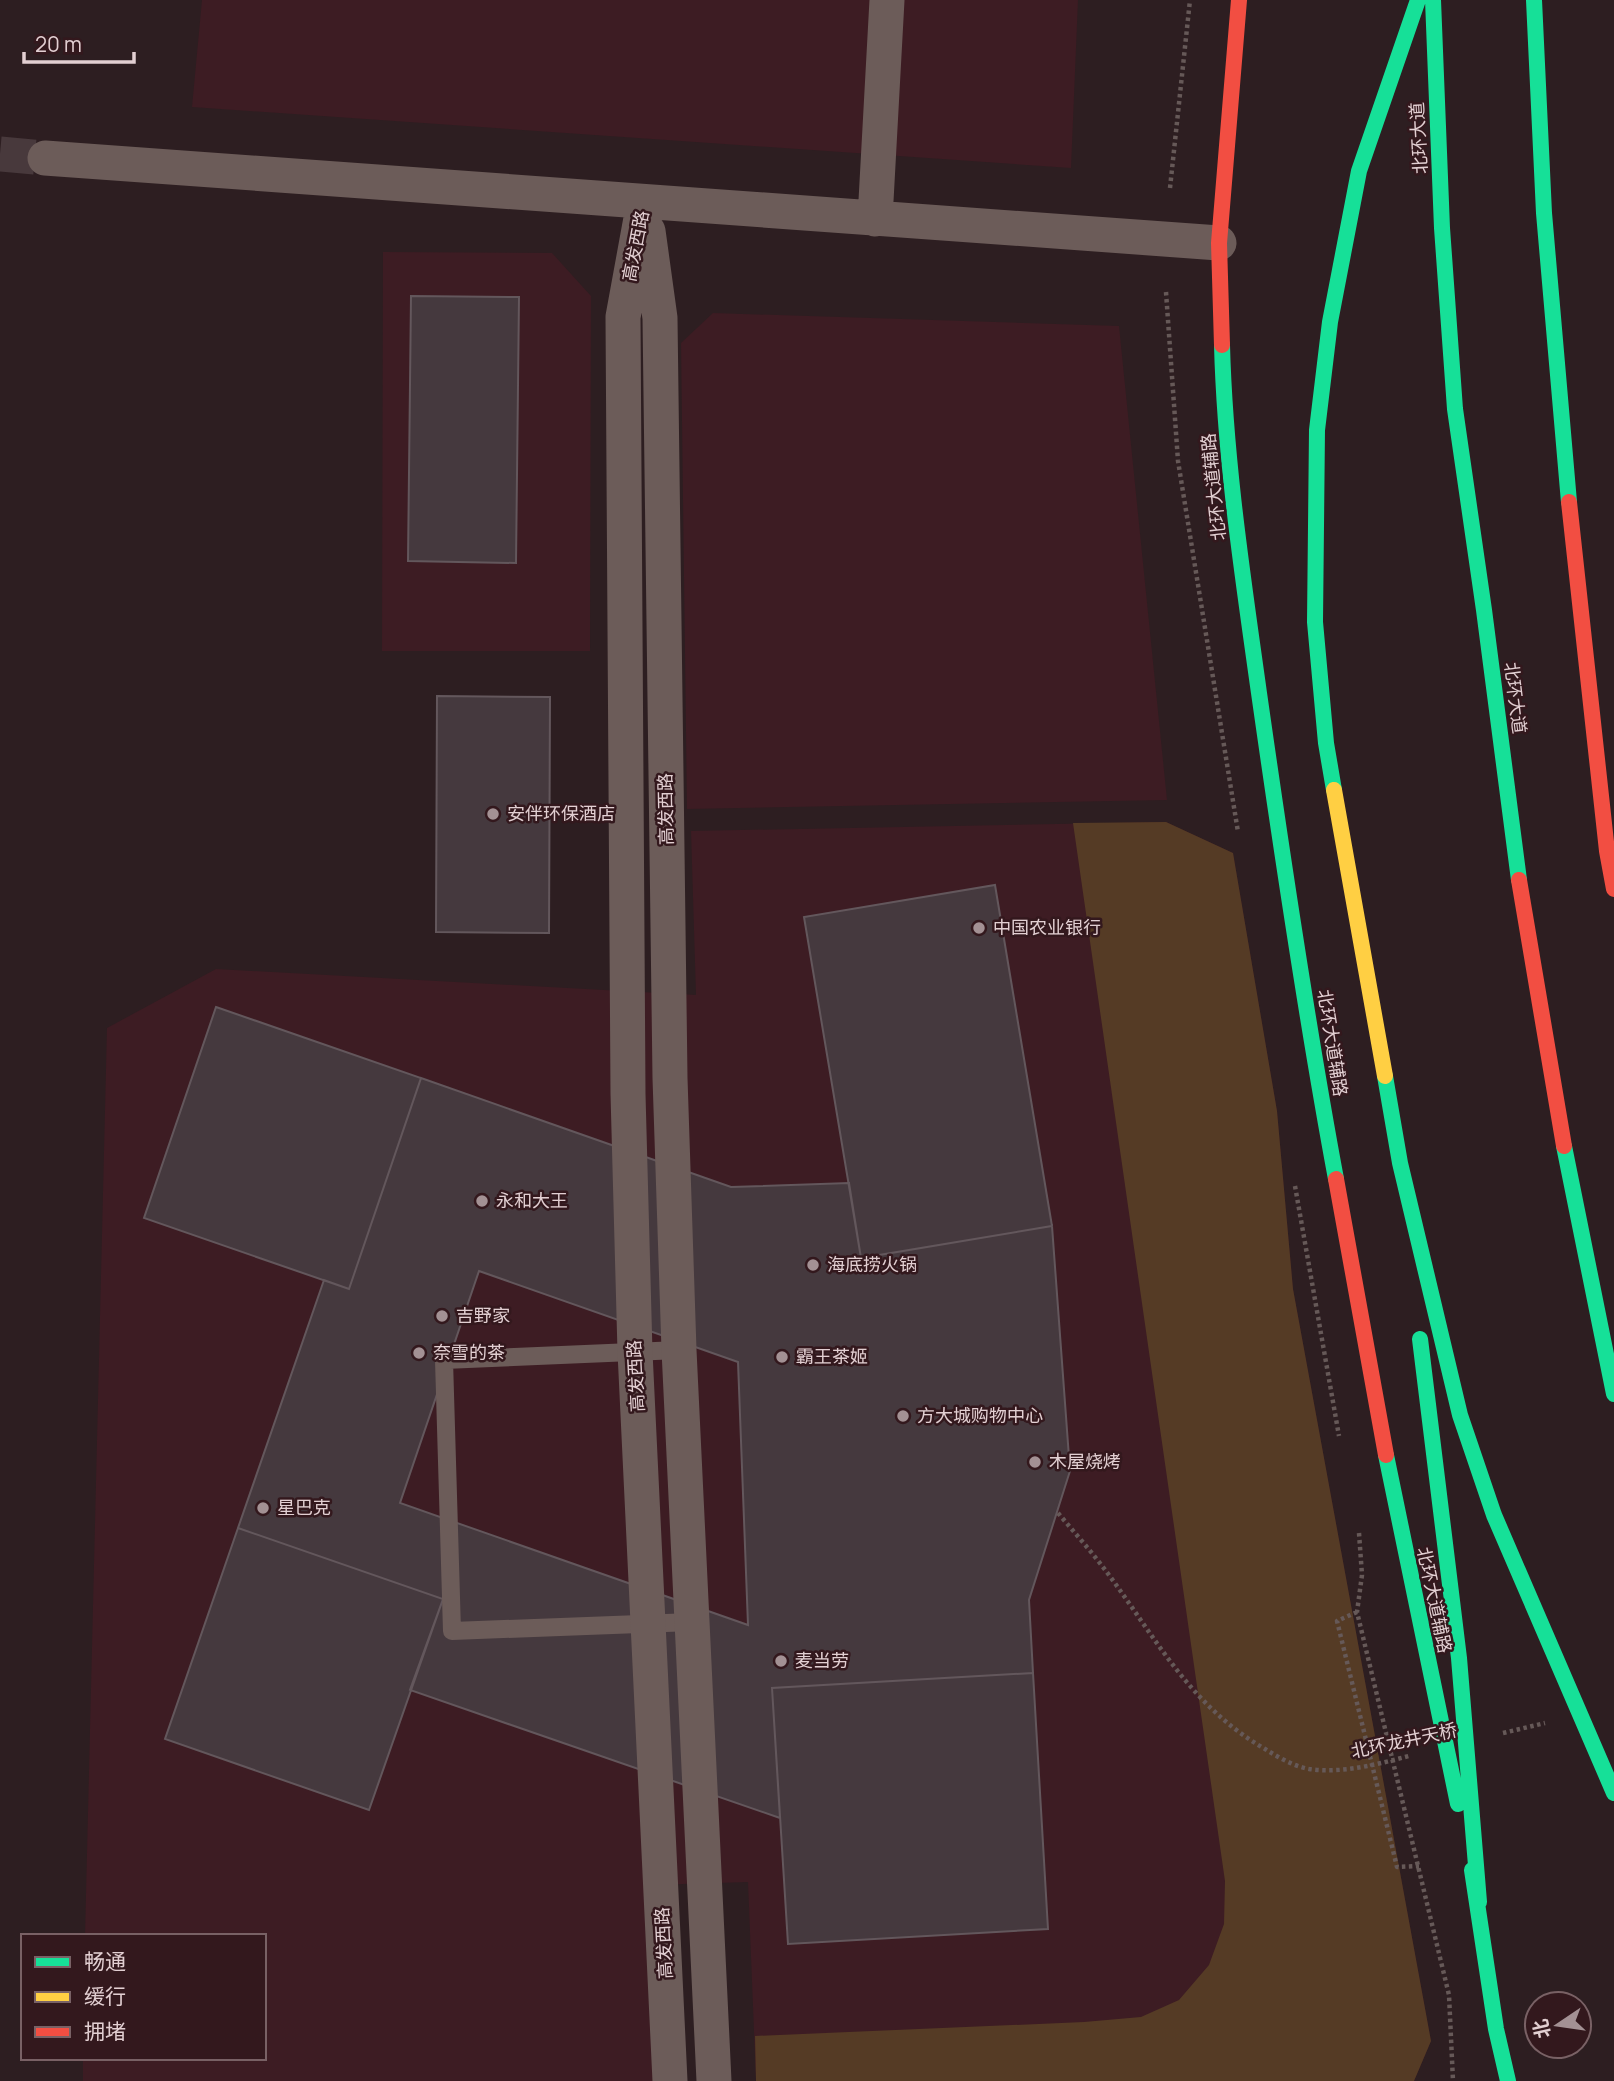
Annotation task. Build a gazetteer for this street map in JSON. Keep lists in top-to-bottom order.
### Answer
{
  "streets": {
    "main road": ["北环大道", "北环大道辅路"],
    "street": ["高发西路"],
    "path": ["北环龙井天桥"]
  },
  "places": [
    "安伴环保酒店",
    "中国农业银行",
    "永和大王",
    "海底捞火锅",
    "吉野家",
    "奈雪的茶",
    "霸王茶姬",
    "方大城购物中心",
    "木屋烧烤",
    "星巴克",
    "麦当劳"
  ],
  "legend": ["畅通", "缓行", "拥堵"],
  "scale_bar": "20 m",
  "north": "left"
}
